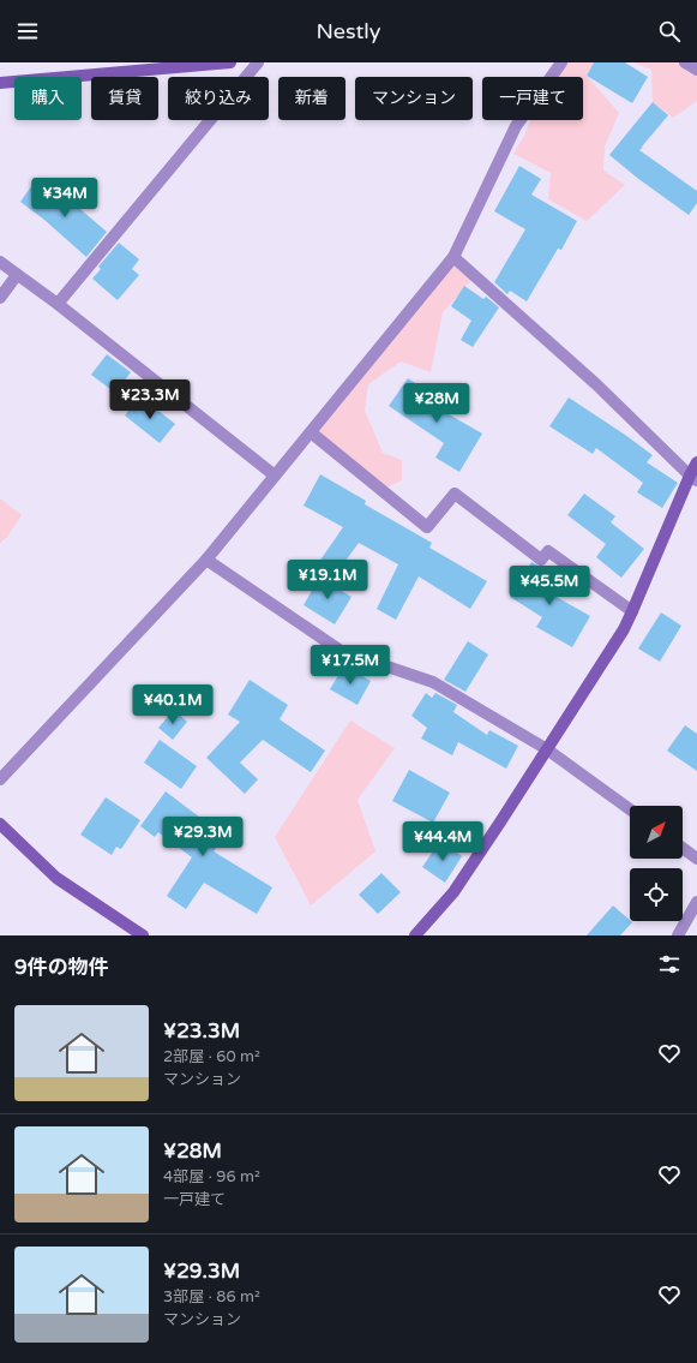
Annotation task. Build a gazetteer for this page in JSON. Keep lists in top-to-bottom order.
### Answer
{
  "north": "top right",
  "page": {
    "header": "Nestly",
    "chip": [
      "購入",
      "賃貸",
      "絞り込み",
      "新着",
      "マンション",
      "一戸建て"
    ],
    "price": [
      "¥34M",
      "¥23.3M",
      "¥28M",
      "¥19.1M",
      "¥45.5M",
      "¥17.5M",
      "¥40.1M",
      "¥29.3M",
      "¥44.4M"
    ],
    "heading": "9件の物件",
    "list": [
      {
        "name": "¥23.3M",
        "note": "2部屋 · 60 m² · マンション"
      },
      {
        "name": "¥28M",
        "note": "4部屋 · 96 m² · 一戸建て"
      },
      {
        "name": "¥29.3M",
        "note": "3部屋 · 86 m² · マンション"
      }
    ]
  }
}
